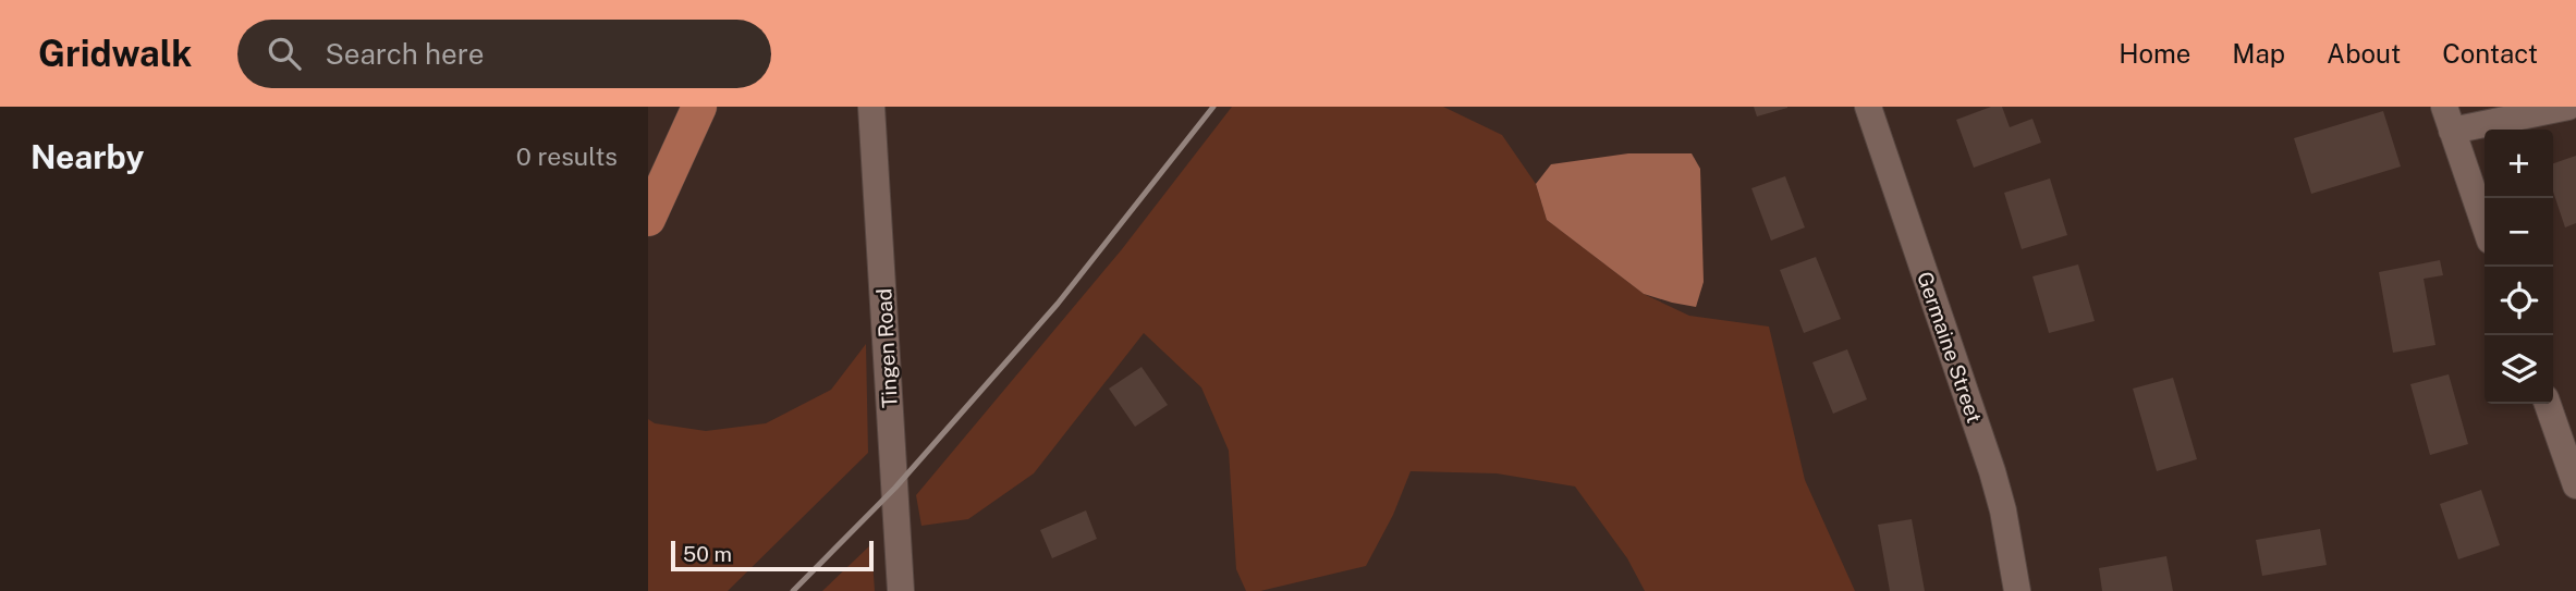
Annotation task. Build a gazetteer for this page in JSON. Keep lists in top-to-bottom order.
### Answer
{
  "streets": {
    "street": ["Germaine Street", "Tingen Road"]
  },
  "scale_bar": "50 m",
  "page": {
    "header": "Gridwalk",
    "search": "Search here",
    "nav": [
      "Home",
      "Map",
      "About",
      "Contact"
    ],
    "heading": ["Nearby", "0 results"],
    "map_buttons": ["+", "−"],
    "scale": "50 m"
  }
}
